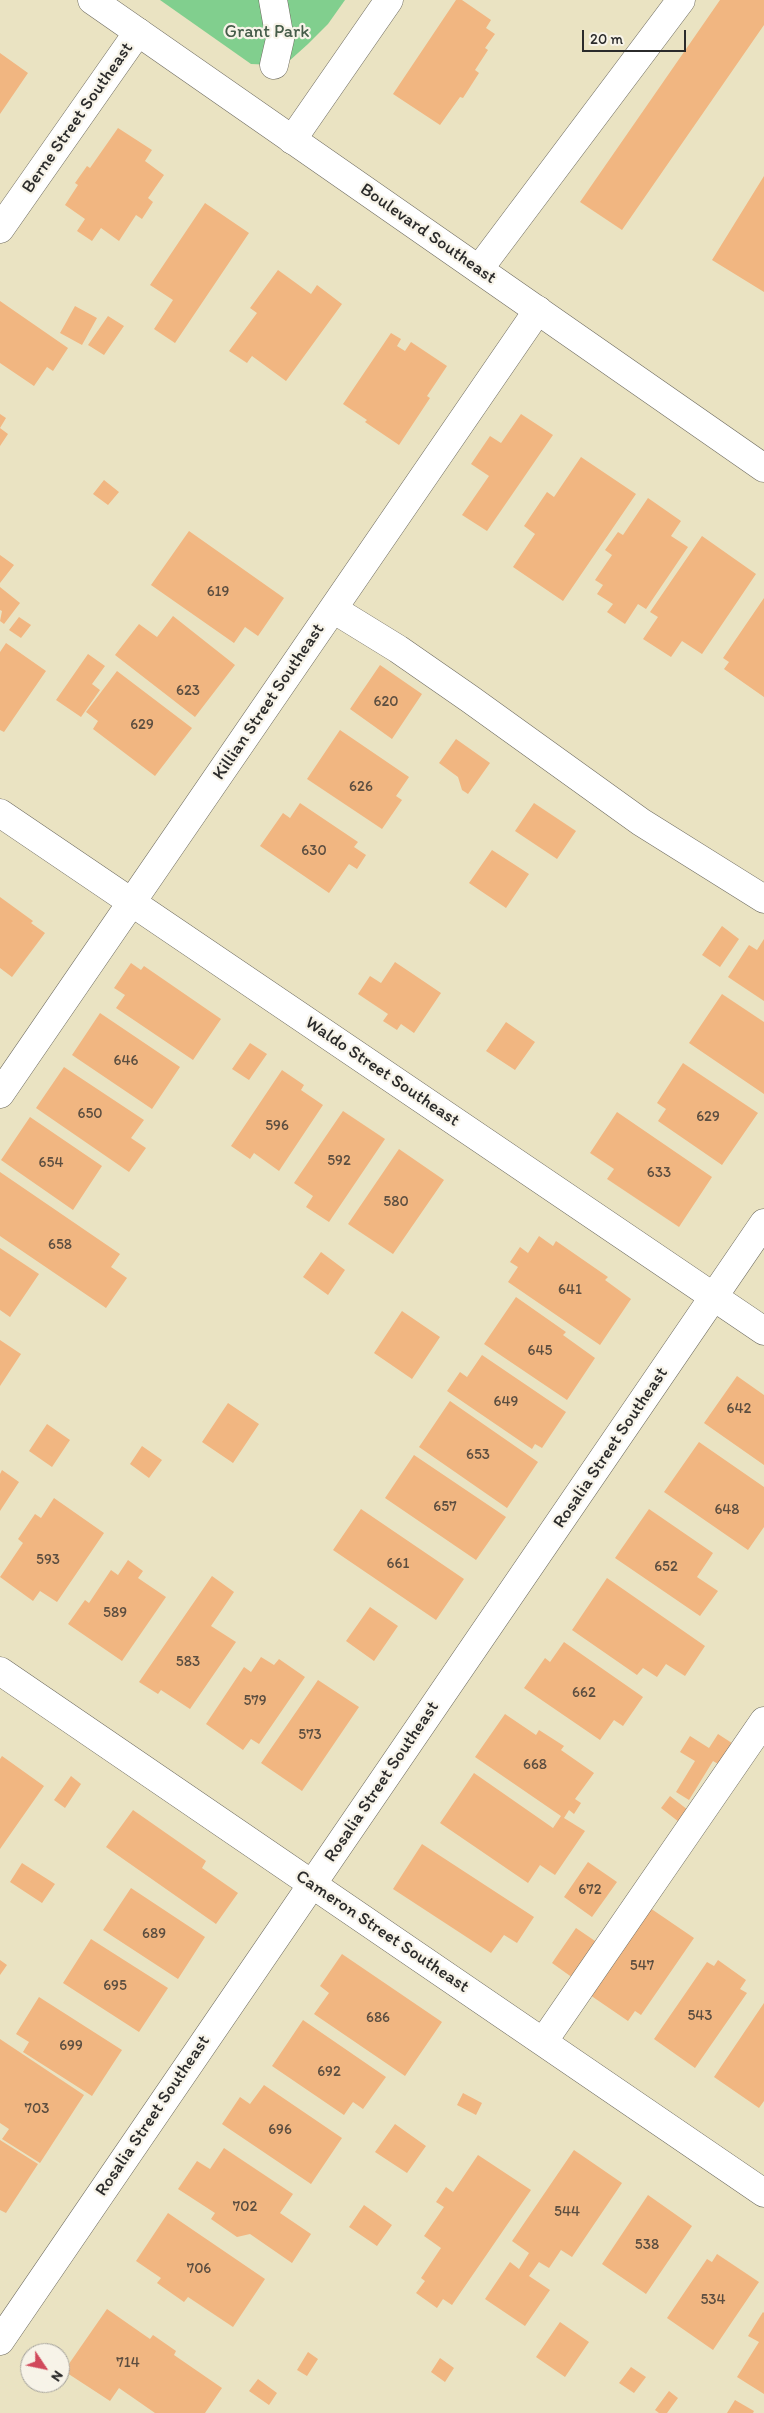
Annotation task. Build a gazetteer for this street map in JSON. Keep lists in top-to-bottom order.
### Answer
{
  "streets": {
    "street": [
      "Berne Street Southeast",
      "Boulevard Southeast",
      "Killian Street Southeast",
      "Waldo Street Southeast",
      "Rosalia Street Southeast",
      "Cameron Street Southeast"
    ]
  },
  "crossings": [
    ["Berne Street Southeast", "Boulevard Southeast"],
    ["Boulevard Southeast", "Killian Street Southeast"],
    ["Killian Street Southeast", "Waldo Street Southeast"],
    ["Waldo Street Southeast", "Rosalia Street Southeast"],
    ["Rosalia Street Southeast", "Cameron Street Southeast"]
  ],
  "parks": ["Grant Park"],
  "house_numbers": [
    "619",
    "623",
    "620",
    "629",
    "626",
    "630",
    "646",
    "650",
    "629",
    "596",
    "592",
    "654",
    "633",
    "580",
    "658",
    "641",
    "645",
    "649",
    "642",
    "653",
    "657",
    "648",
    "593",
    "661",
    "652",
    "589",
    "583",
    "662",
    "579",
    "573",
    "668",
    "672",
    "689",
    "547",
    "695",
    "543",
    "686",
    "699",
    "692",
    "703",
    "696",
    "702",
    "544",
    "538",
    "706",
    "534",
    "714"
  ],
  "scale_bar": "20 m",
  "north": "bottom right"
}
